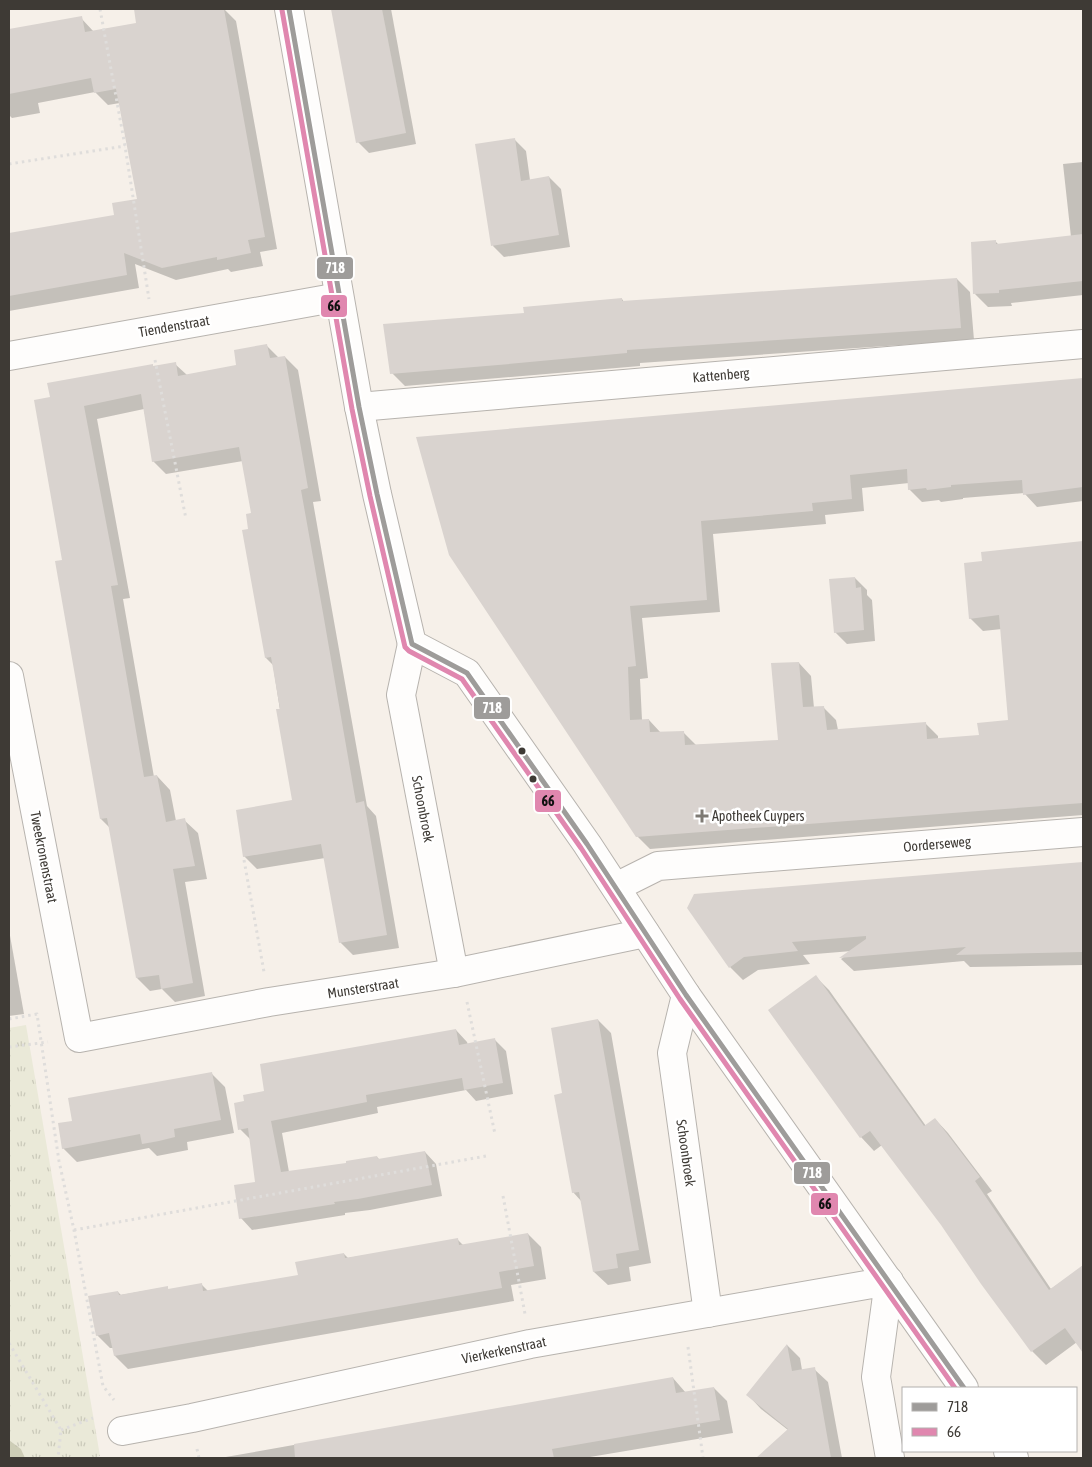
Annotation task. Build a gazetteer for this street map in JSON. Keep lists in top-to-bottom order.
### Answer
{
  "streets": {
    "street": [
      "Tiendenstraat",
      "Kattenberg",
      "Schoonbroek",
      "Oorderseweg",
      "Tweekronenstraat",
      "Munsterstraat",
      "Vierkerkenstraat"
    ]
  },
  "crossings": [
    ["Tiendenstraat", "Schoonbroek"],
    ["Kattenberg", "Schoonbroek"],
    ["Schoonbroek", "Munsterstraat"],
    ["Schoonbroek", "Vierkerkenstraat"],
    ["Tweekronenstraat", "Munsterstraat"]
  ],
  "places": {
    "health": ["Apotheek Cuypers"]
  },
  "lines": ["transit line 718", "transit line 66"],
  "legend": ["718", "66"]
}
